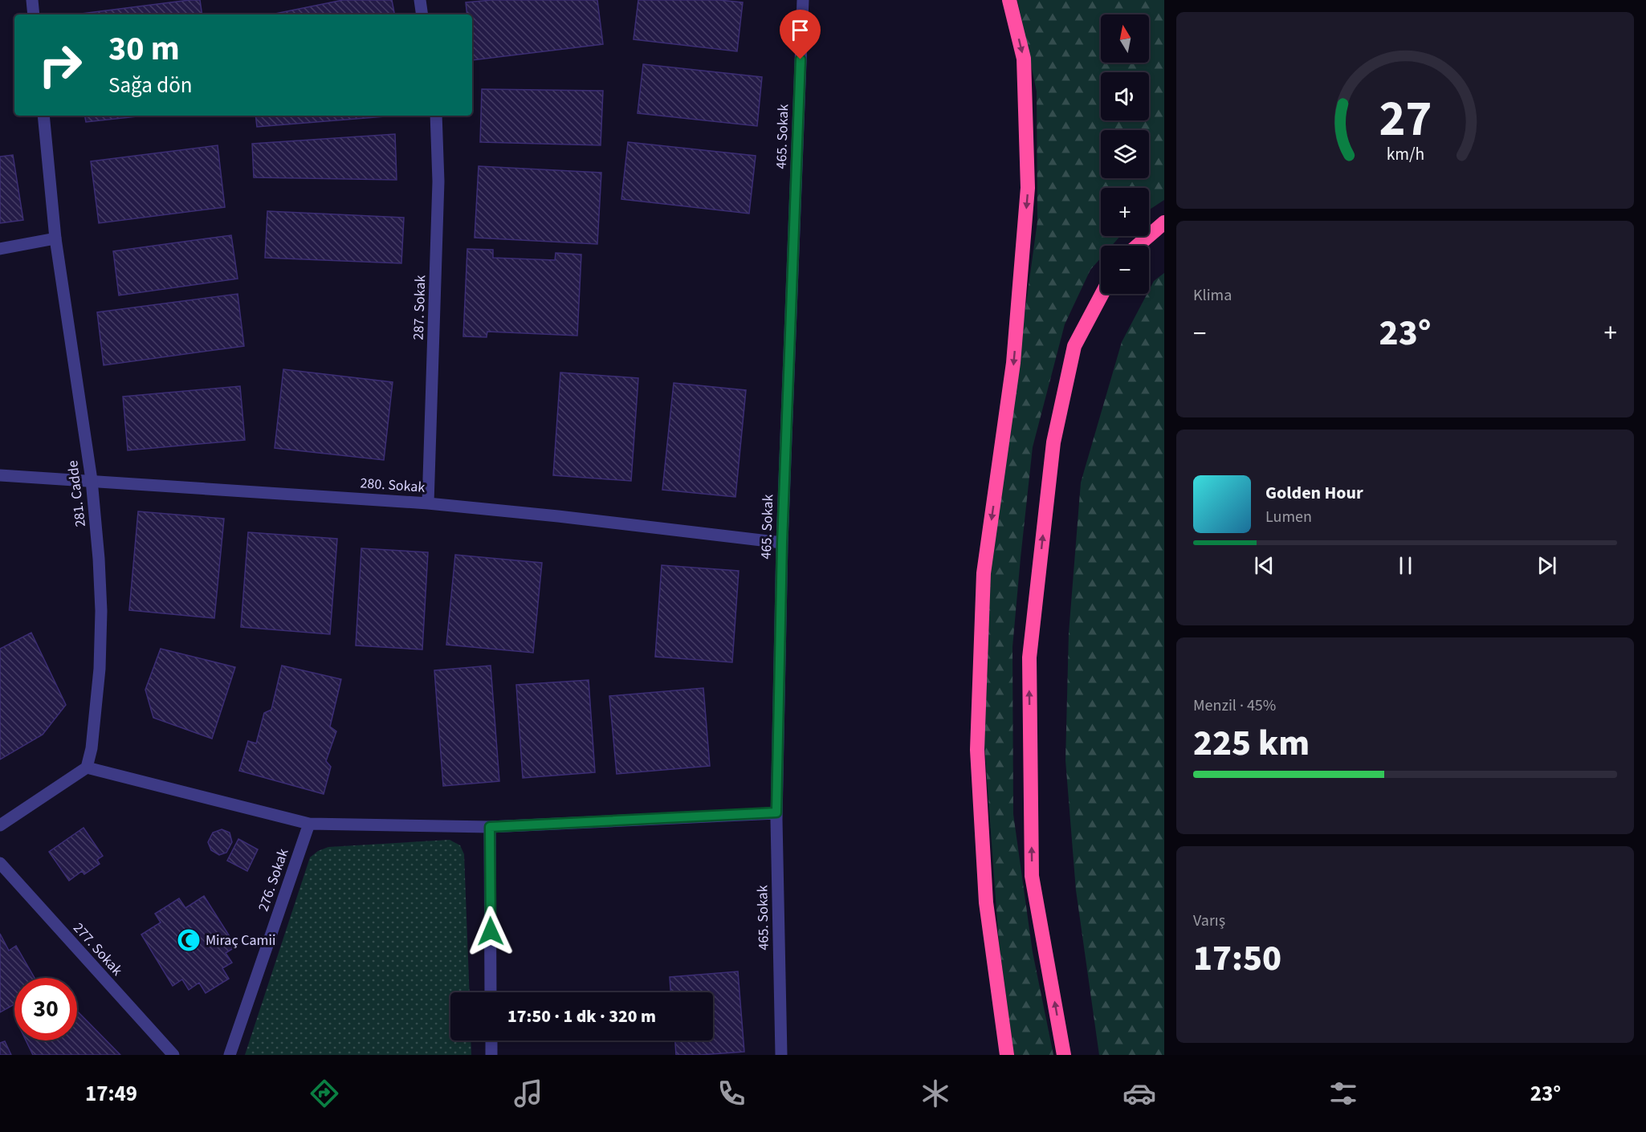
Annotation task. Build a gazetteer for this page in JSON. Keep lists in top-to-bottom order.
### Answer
{
  "streets": {
    "street": [
      "465. Sokak",
      "287. Sokak",
      "280. Sokak",
      "281. Cadde",
      "276. Sokak",
      "277. Sokak"
    ]
  },
  "crossings": [
    ["465. Sokak", "280. Sokak"],
    ["287. Sokak", "280. Sokak"],
    ["280. Sokak", "281. Cadde"]
  ],
  "places": {
    "mosque": ["Miraç Camii"]
  },
  "north": "top",
  "page": {
    "map_buttons": ["+", "−"],
    "turn": ["30 m", "Sağa dön"],
    "tile": [
      "Klima",
      ["Menzil · 45%", "225 km"],
      ["Varış", "17:50"]
    ],
    "heat": ["−", "23°", "+"],
    "song": ["Golden Hour", "Lumen"],
    "limit": "30",
    "trip": "17:50 · 1 dk · 320 m",
    "tabs": ["17:49", "23°"],
    "gauge": ["27", "km/h"]
  }
}
